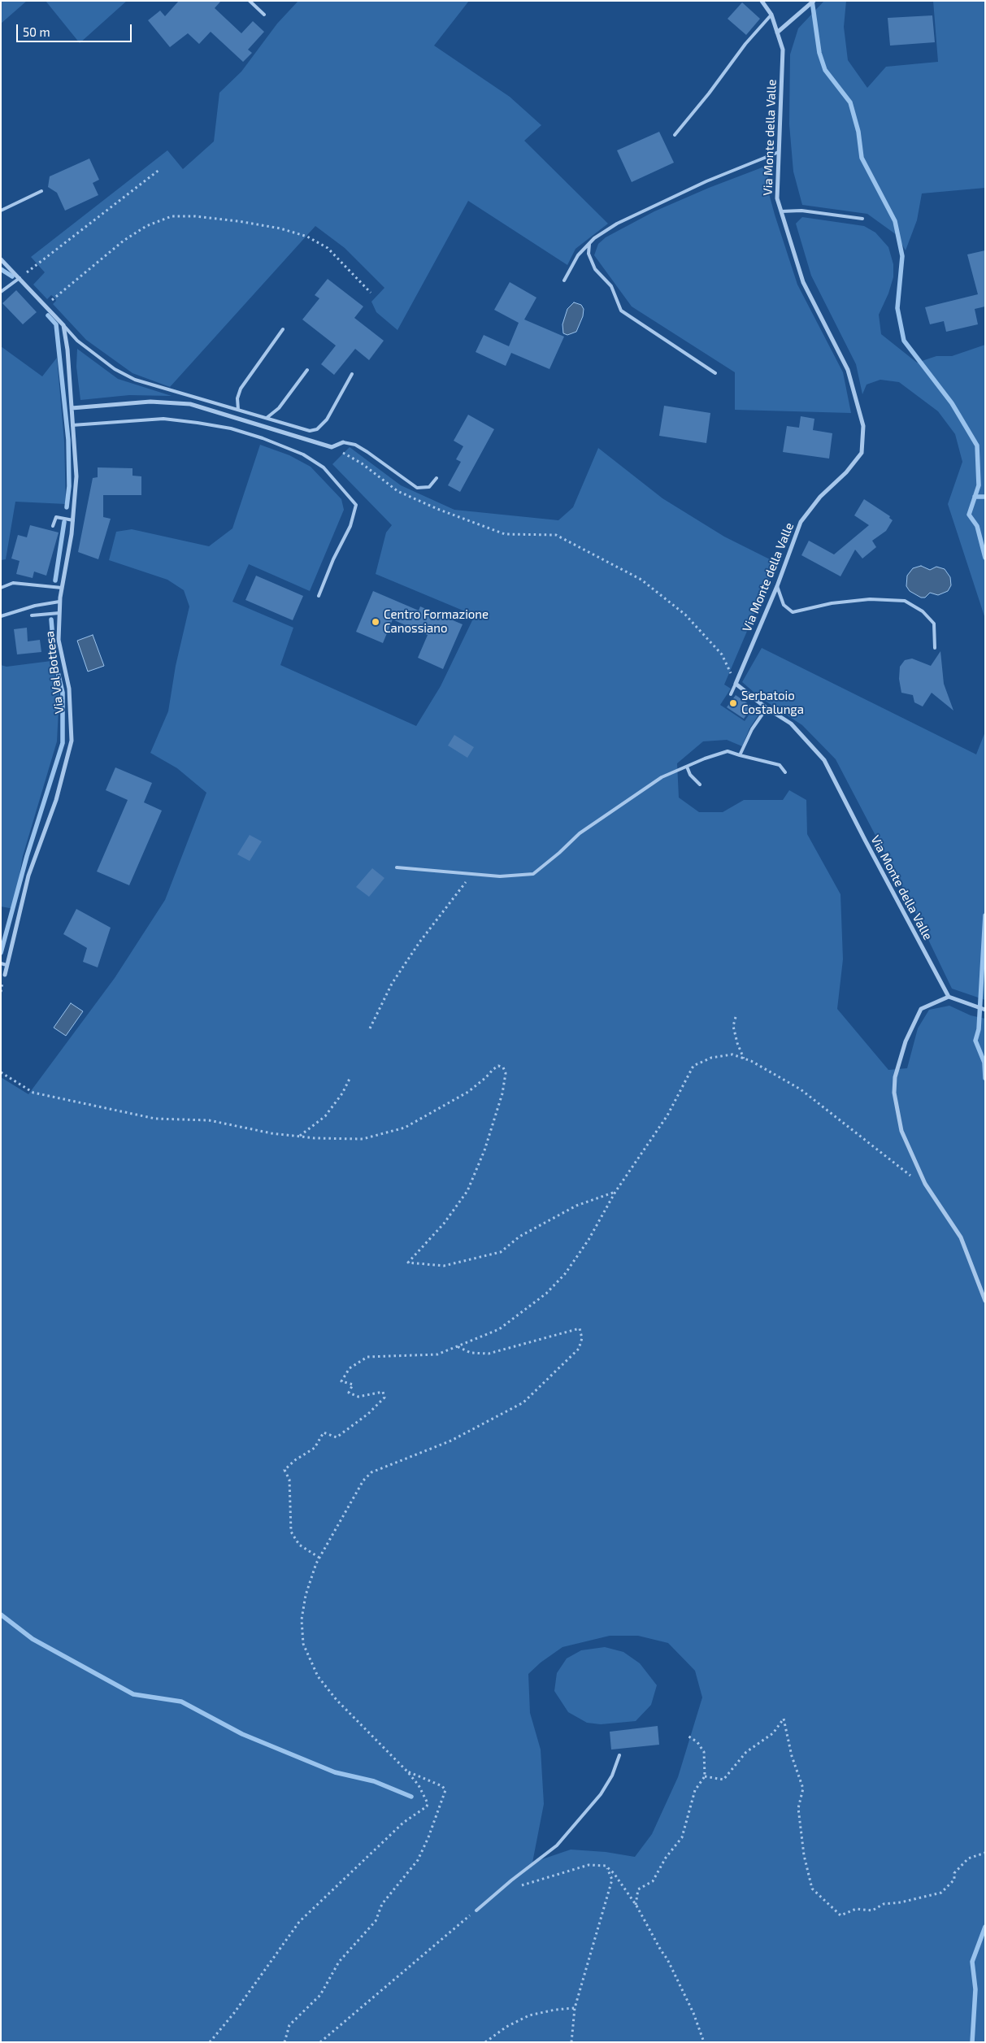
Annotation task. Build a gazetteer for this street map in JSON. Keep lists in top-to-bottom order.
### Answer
{
  "streets": {
    "street": ["Via Monte della Valle", "Via Val Bottesa"]
  },
  "places": ["Centro Formazione Canossiano", "Serbatoio Costalunga"],
  "scale_bar": "50 m"
}
